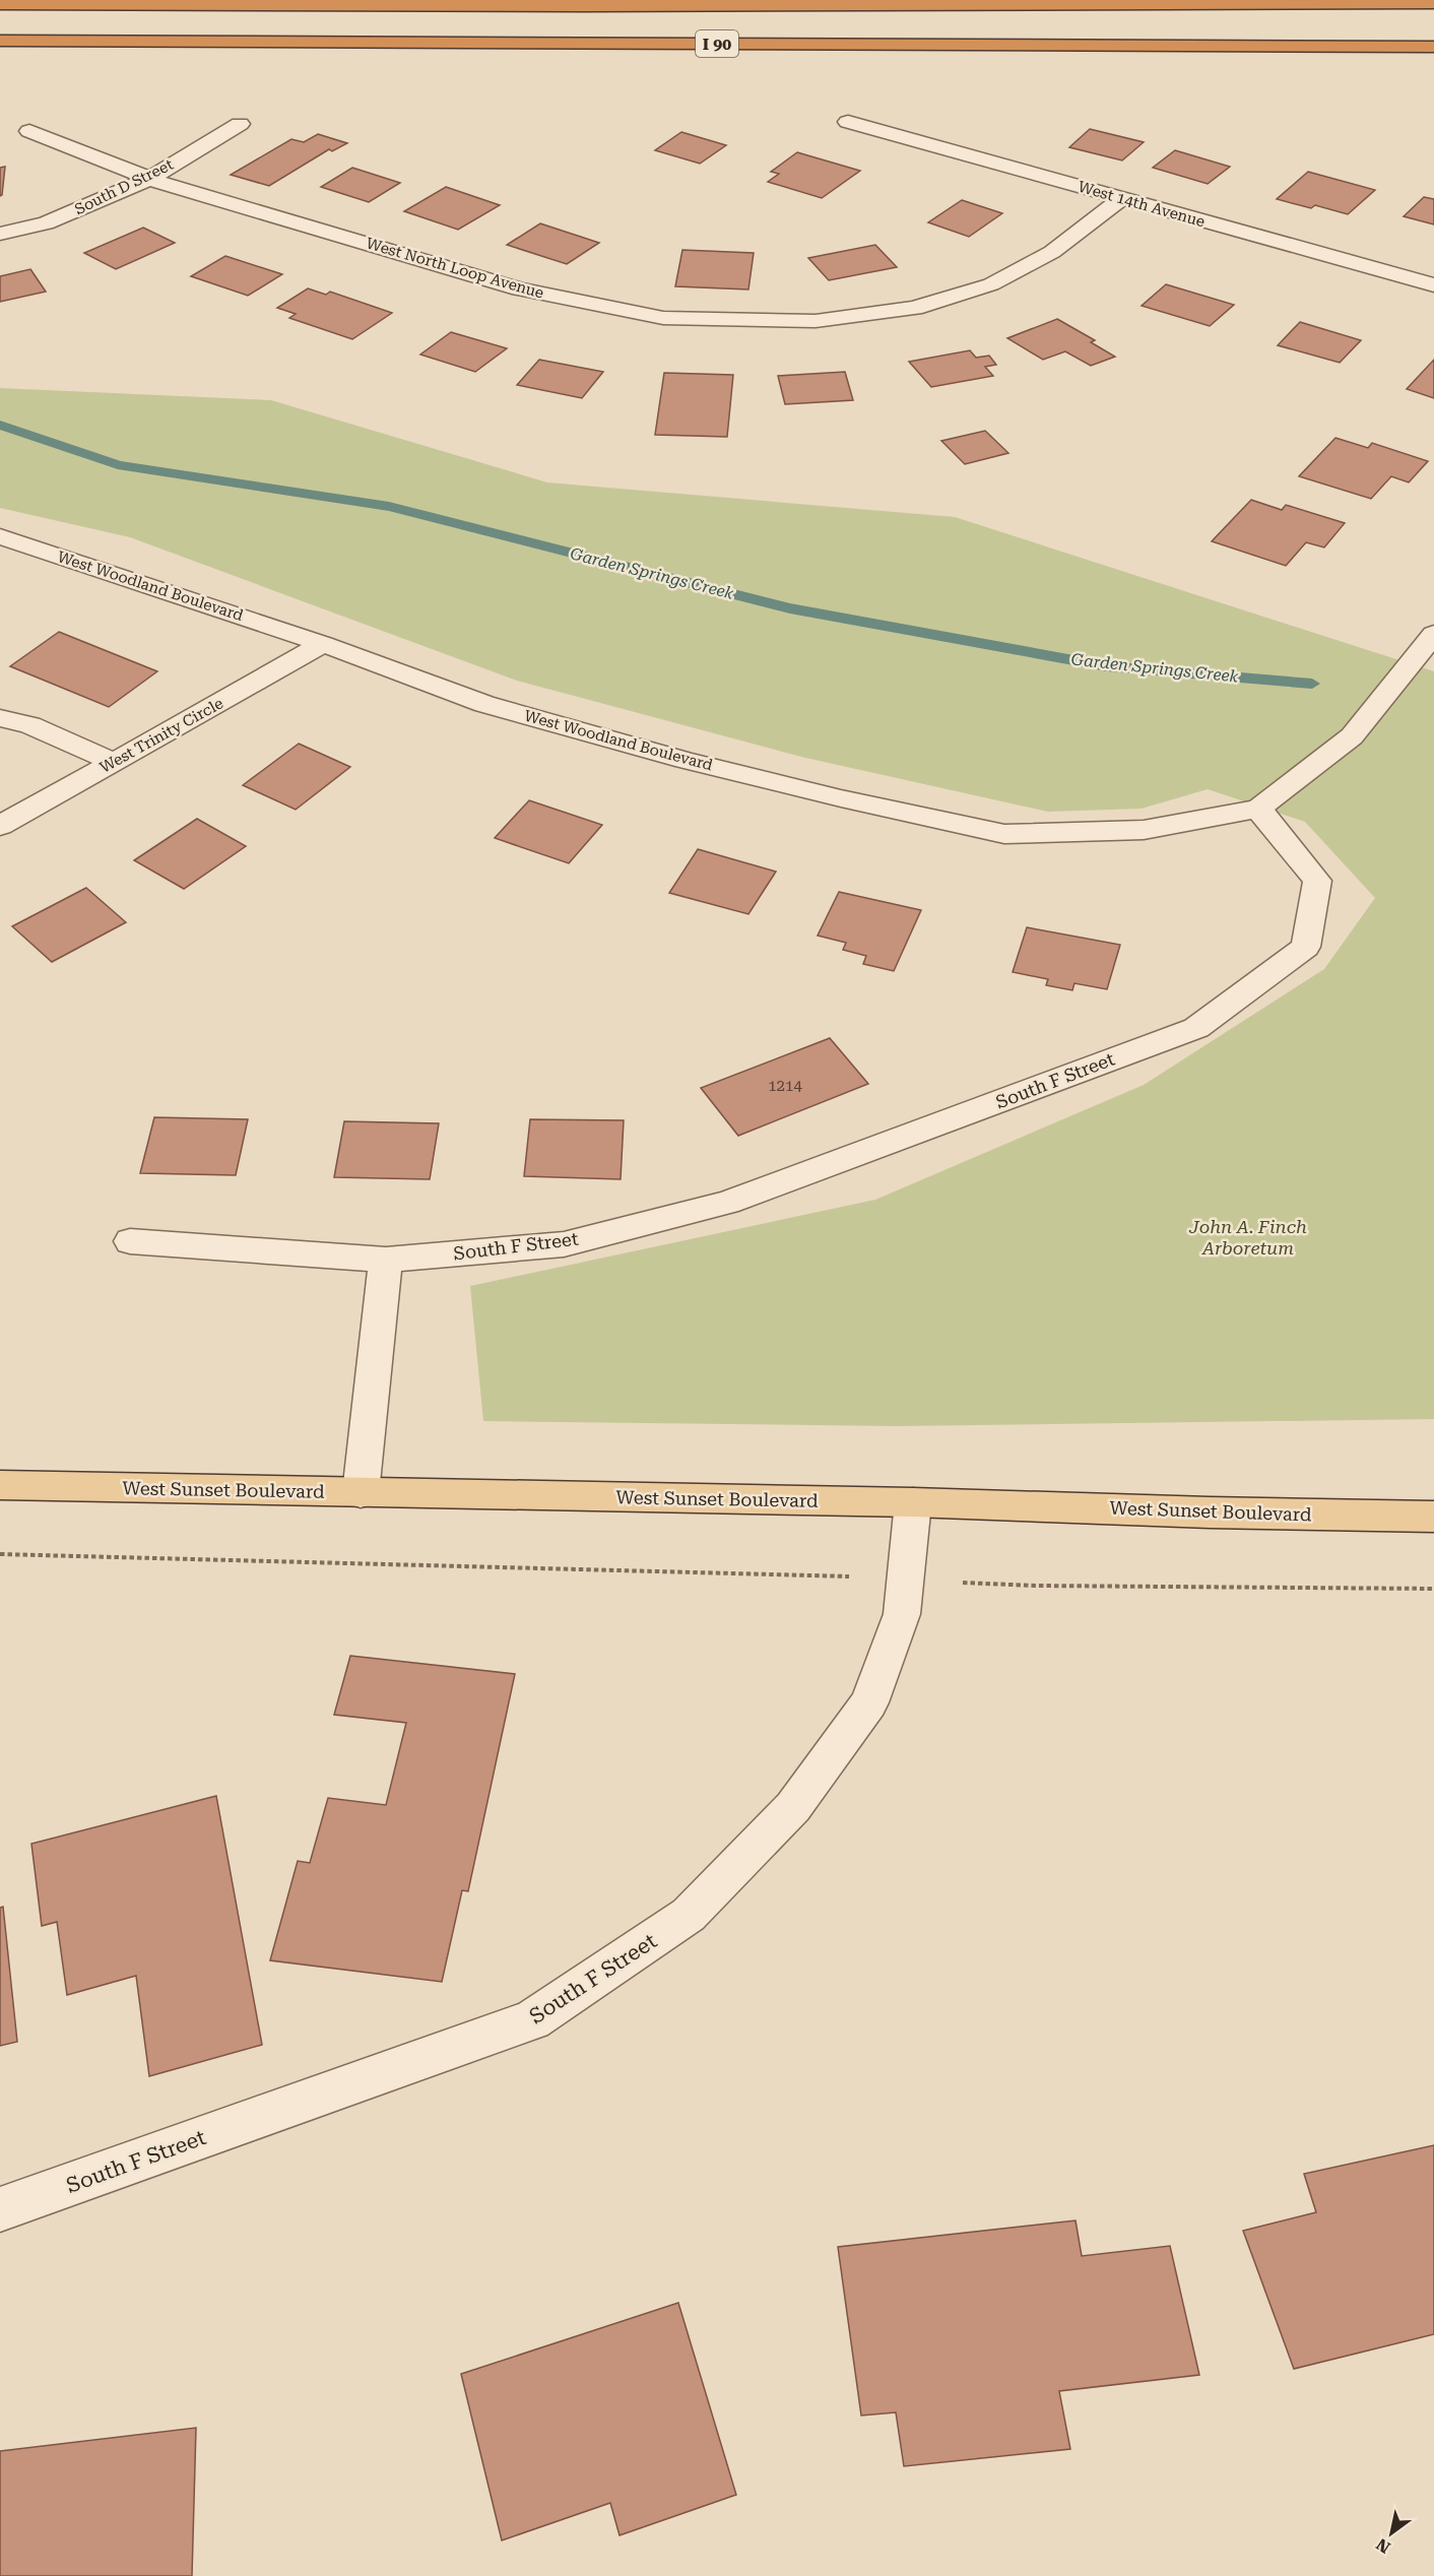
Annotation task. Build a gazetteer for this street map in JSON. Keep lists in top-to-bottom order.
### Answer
{
  "streets": {
    "highway": ["I 90"],
    "main road": ["West Sunset Boulevard"],
    "street": [
      "South D Street",
      "West 14th Avenue",
      "West North Loop Avenue",
      "West Woodland Boulevard",
      "West Trinity Circle",
      "South F Street"
    ]
  },
  "crossings": [
    ["South D Street", "West North Loop Avenue"],
    ["West 14th Avenue", "West North Loop Avenue"],
    ["West Woodland Boulevard", "West Trinity Circle"],
    ["West Woodland Boulevard", "South F Street"],
    ["South F Street", "West Sunset Boulevard"]
  ],
  "water": ["Garden Springs Creek"],
  "parks": ["John A. Finch Arboretum"],
  "house_numbers": ["1214"],
  "north": "bottom left"
}
